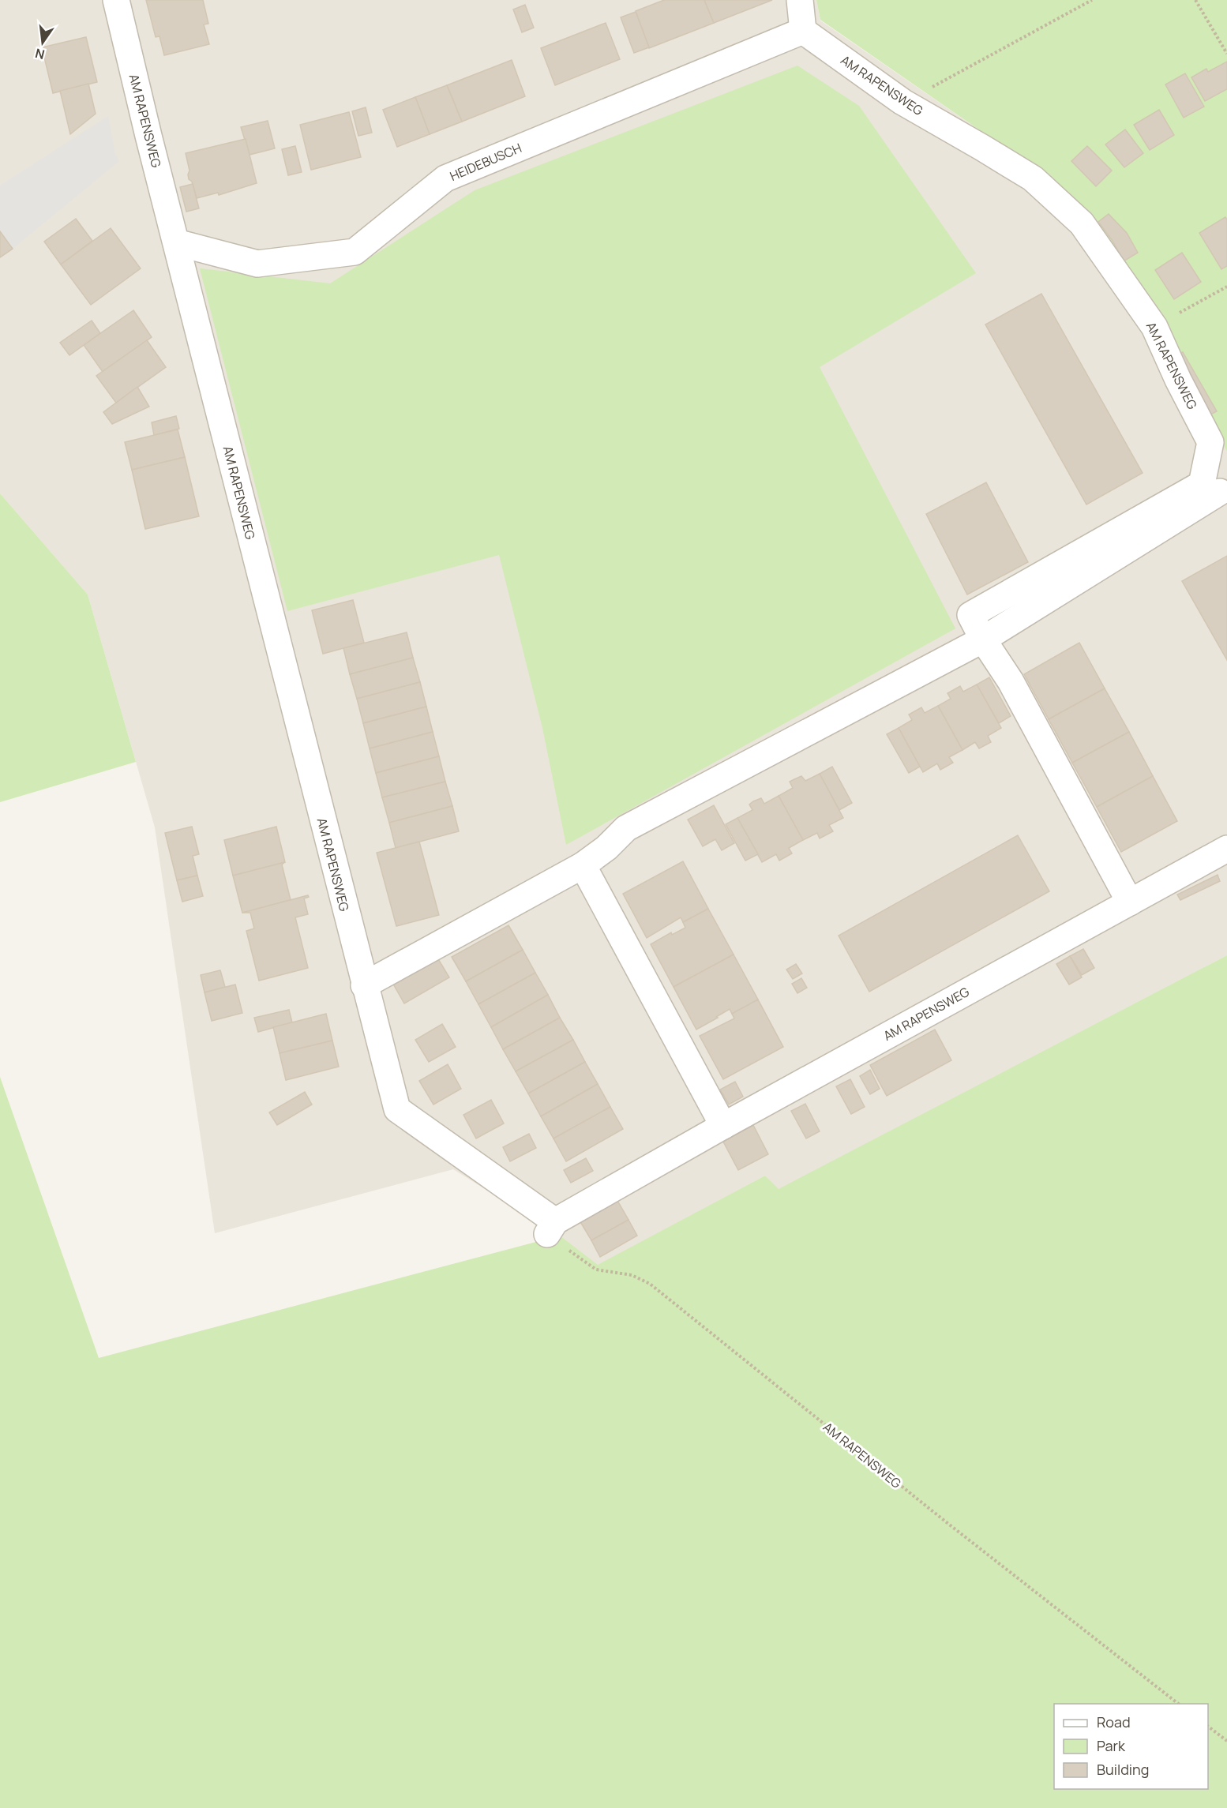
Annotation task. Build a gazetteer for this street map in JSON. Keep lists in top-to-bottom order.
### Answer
{
  "streets": {
    "street": ["AM RAPENSWEG", "HEIDEBUSCH"]
  },
  "crossings": [
    ["AM RAPENSWEG", "HEIDEBUSCH"]
  ],
  "legend": ["Road", "Park", "Building"],
  "north": "bottom"
}
